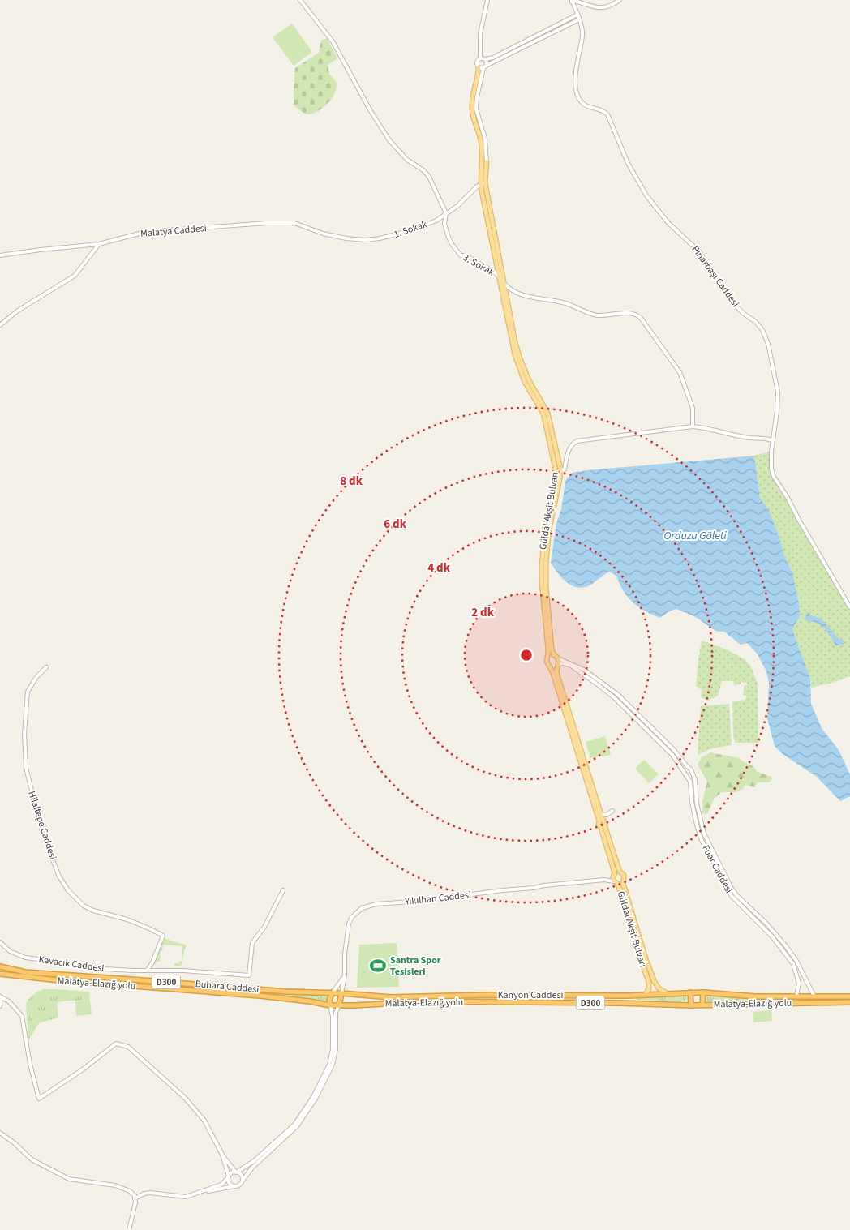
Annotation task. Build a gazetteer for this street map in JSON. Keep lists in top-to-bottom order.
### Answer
{
  "streets": {
    "highway": [
      "D300",
      "Malatya-Elazığ yolu",
      "Buhara Caddesi",
      "Kanyon Caddesi"
    ],
    "main road": ["Güldal Akşit Bulvarı"],
    "street": [
      "1. Sokak",
      "Malatya Caddesi",
      "3. Sokak",
      "Pınarbaşı Caddesi",
      "Hilaltepe Caddesi",
      "Fuar Caddesi",
      "Yıkılhan Caddesi",
      "Kavacık Caddesi"
    ]
  },
  "crossings": [
    ["1. Sokak", "Malatya Caddesi"],
    ["1. Sokak", "3. Sokak"],
    ["1. Sokak", "Güldal Akşit Bulvarı"],
    ["3. Sokak", "Güldal Akşit Bulvarı"],
    ["Güldal Akşit Bulvarı", "Fuar Caddesi"],
    ["Güldal Akşit Bulvarı", "Yıkılhan Caddesi"],
    ["Güldal Akşit Bulvarı", "Kanyon Caddesi"],
    ["Hilaltepe Caddesi", "Kavacık Caddesi"],
    ["Fuar Caddesi", "Kanyon Caddesi"],
    ["Yıkılhan Caddesi", "Kanyon Caddesi"],
    ["Buhara Caddesi", "Kanyon Caddesi"]
  ],
  "water": ["Orduzu Göleti"],
  "places": {
    "sports": ["Santra Spor Tesisleri"]
  },
  "rings": [
    "8 dk",
    "6 dk",
    "4 dk",
    "2 dk"
  ]
}
